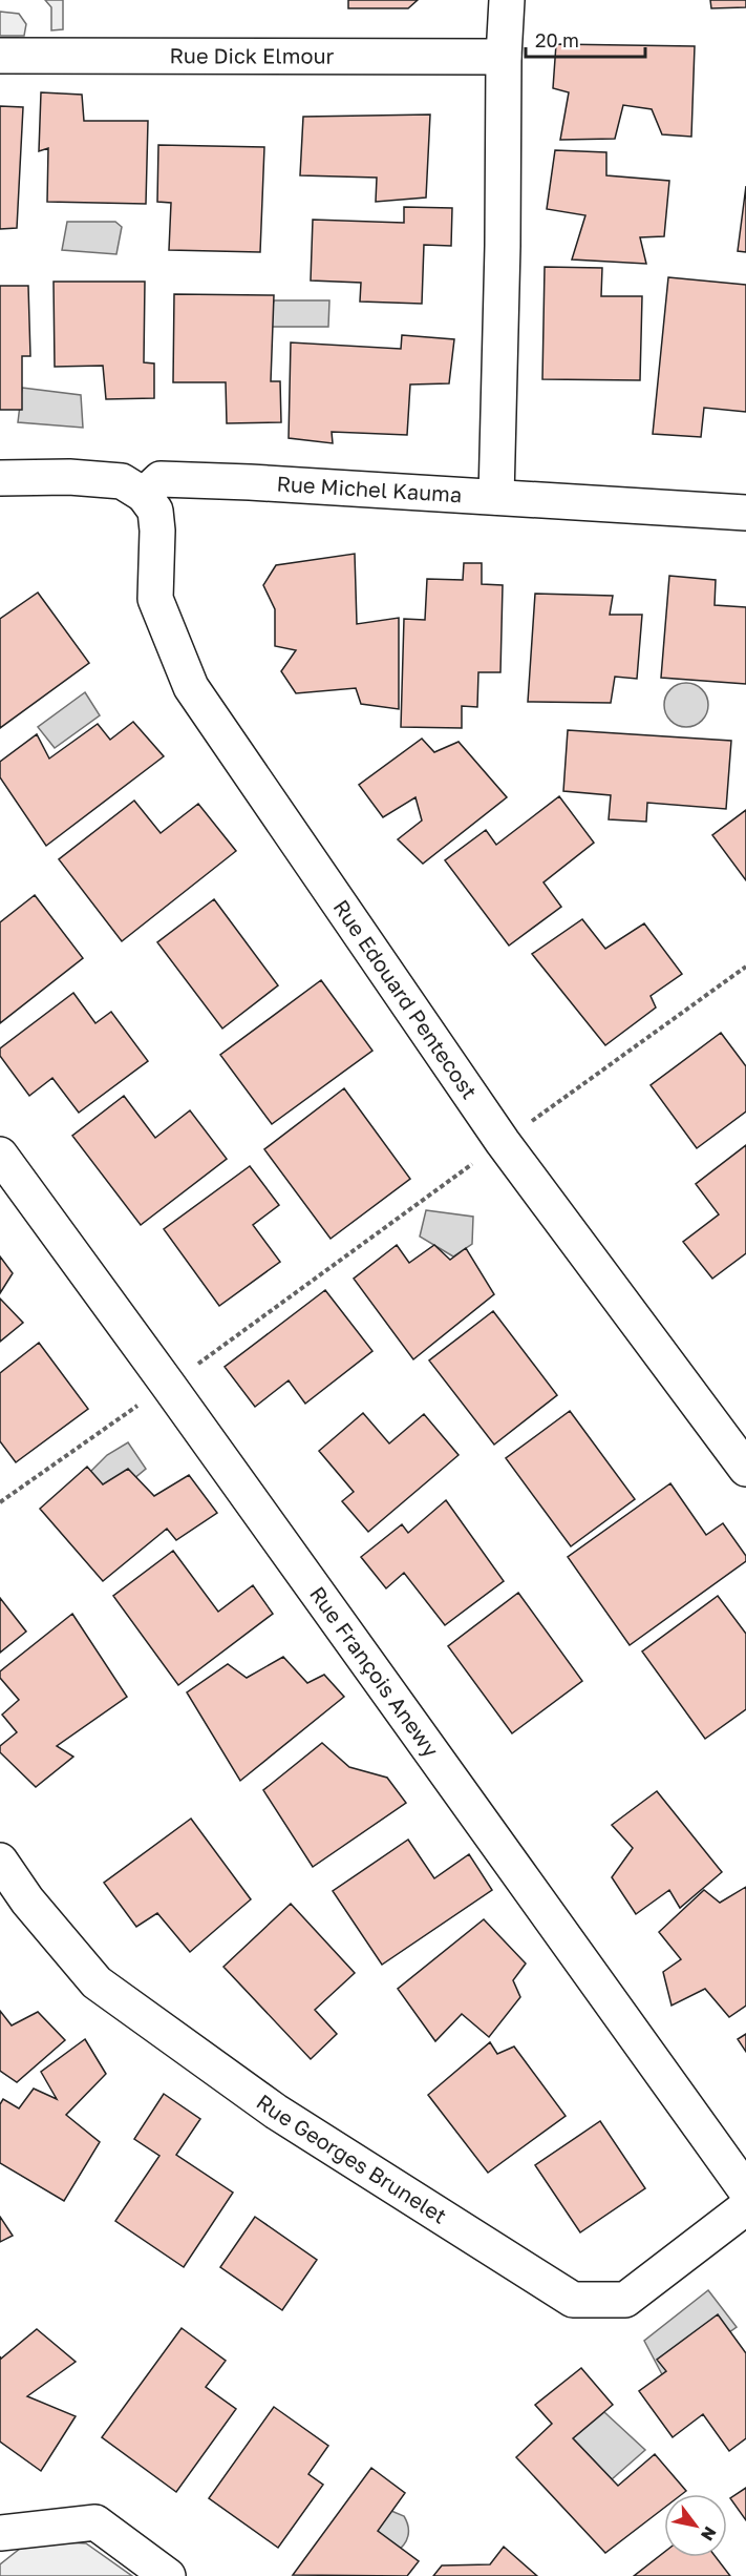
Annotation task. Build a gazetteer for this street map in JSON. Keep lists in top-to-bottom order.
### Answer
{
  "streets": {
    "street": [
      "Rue Dick Elmour",
      "Rue Michel Kauma",
      "Rue Edouard Pentecost",
      "Rue François Anewy",
      "Rue Georges Brunelet"
    ]
  },
  "crossings": [
    ["Rue Michel Kauma", "Rue Edouard Pentecost"]
  ],
  "scale_bar": "20 m",
  "north": "bottom right"
}
